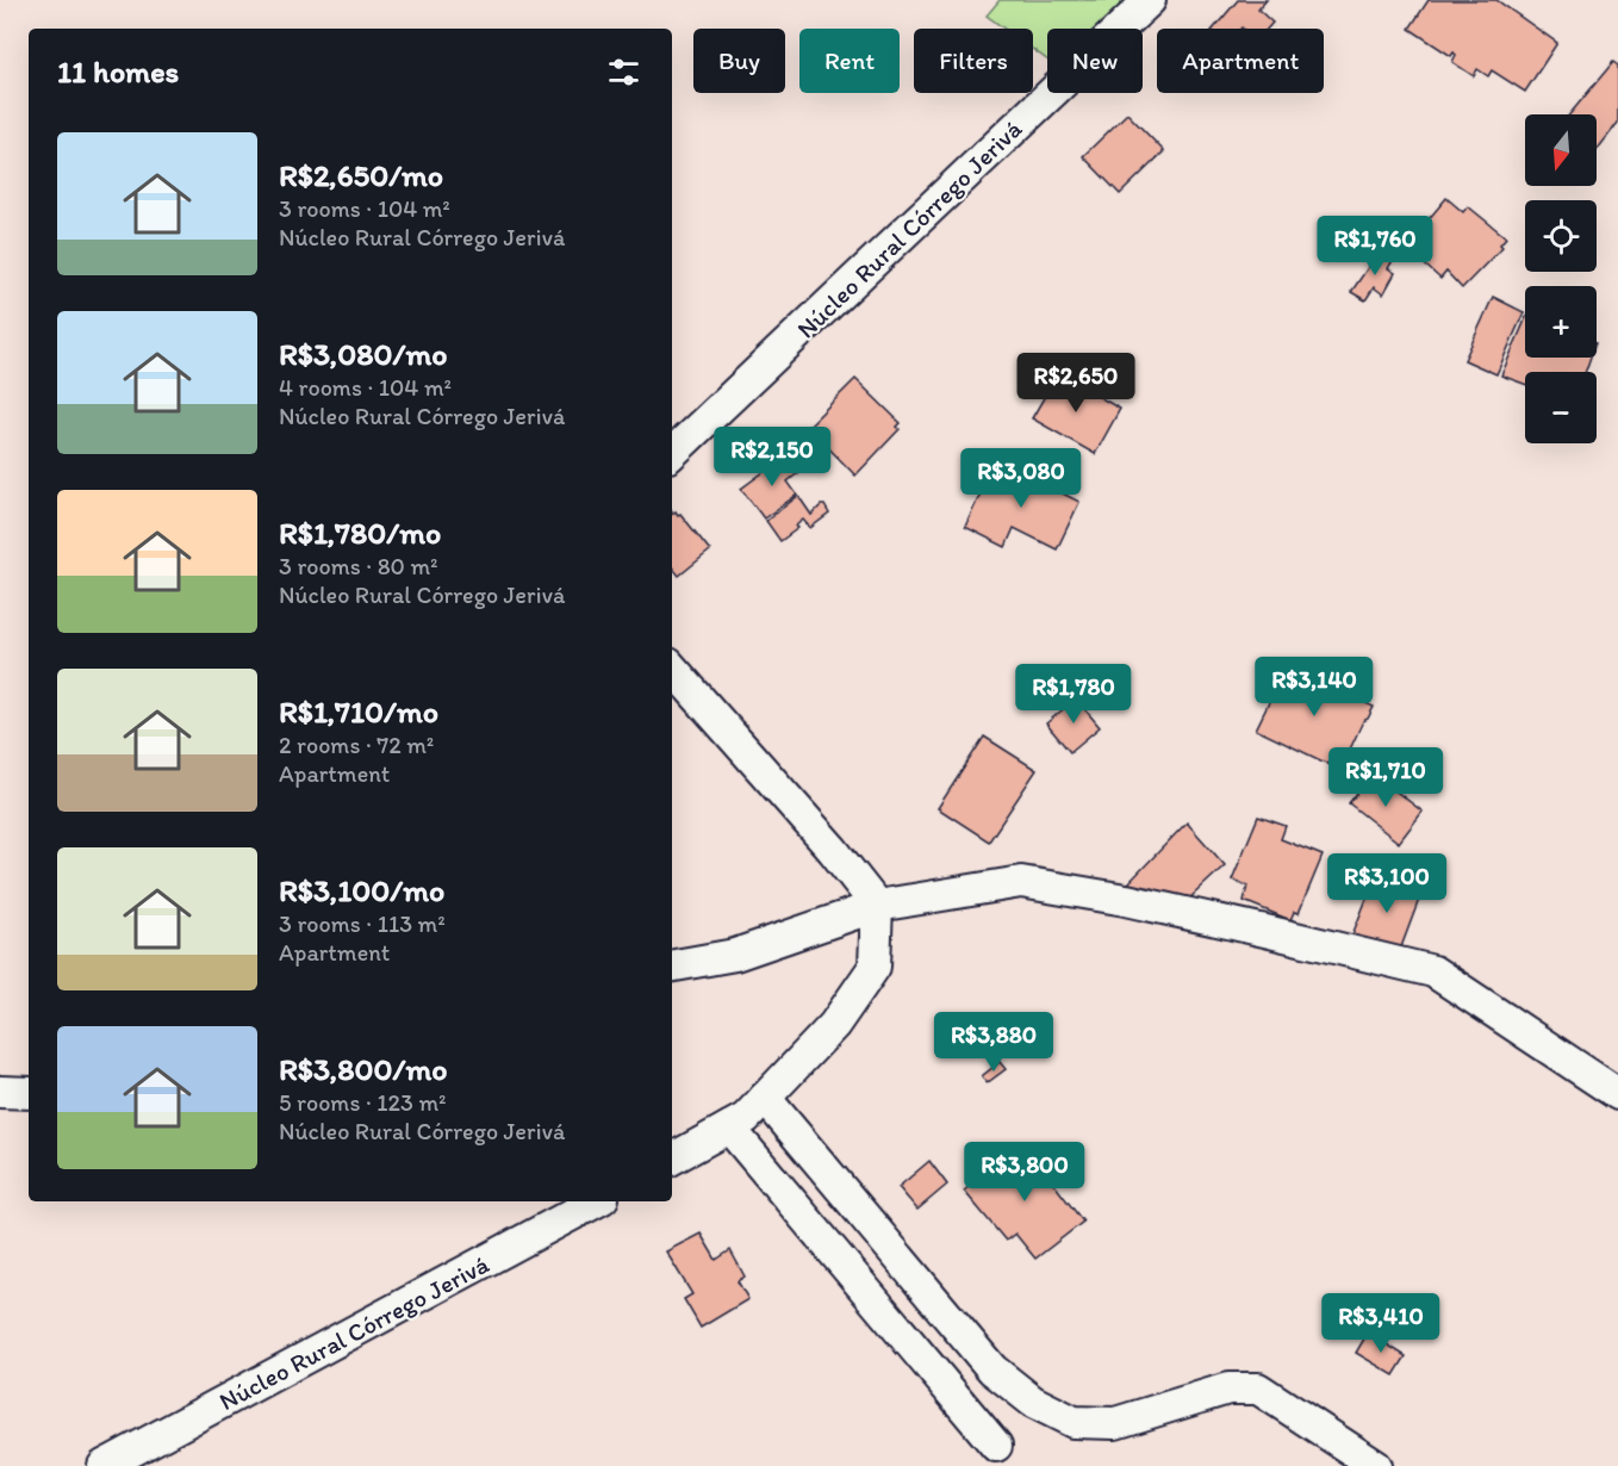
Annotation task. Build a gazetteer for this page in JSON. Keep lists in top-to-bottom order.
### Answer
{
  "streets": {
    "street": ["Núcleo Rural Córrego Jerivá"]
  },
  "north": "bottom",
  "page": {
    "chip": [
      "Buy",
      "Rent",
      "Filters",
      "New",
      "Apartment"
    ],
    "heading": "11 homes",
    "map_buttons": ["+", "−"],
    "list": [
      {
        "name": "R$2,650/mo",
        "note": "3 rooms · 104 m² · Núcleo Rural Córrego Jerivá"
      },
      {
        "name": "R$3,080/mo",
        "note": "4 rooms · 104 m² · Núcleo Rural Córrego Jerivá"
      },
      {
        "name": "R$1,780/mo",
        "note": "3 rooms · 80 m² · Núcleo Rural Córrego Jerivá"
      },
      {
        "name": "R$1,710/mo",
        "note": "2 rooms · 72 m² · Apartment"
      },
      {
        "name": "R$3,100/mo",
        "note": "3 rooms · 113 m² · Apartment"
      },
      {
        "name": "R$3,800/mo",
        "note": "5 rooms · 123 m² · Núcleo Rural Córrego Jerivá"
      }
    ],
    "price": [
      "R$1,760",
      "R$2,650",
      "R$2,150",
      "R$3,080",
      "R$3,140",
      "R$1,780",
      "R$1,710",
      "R$3,100",
      "R$3,880",
      "R$3,800",
      "R$3,410"
    ]
  }
}
